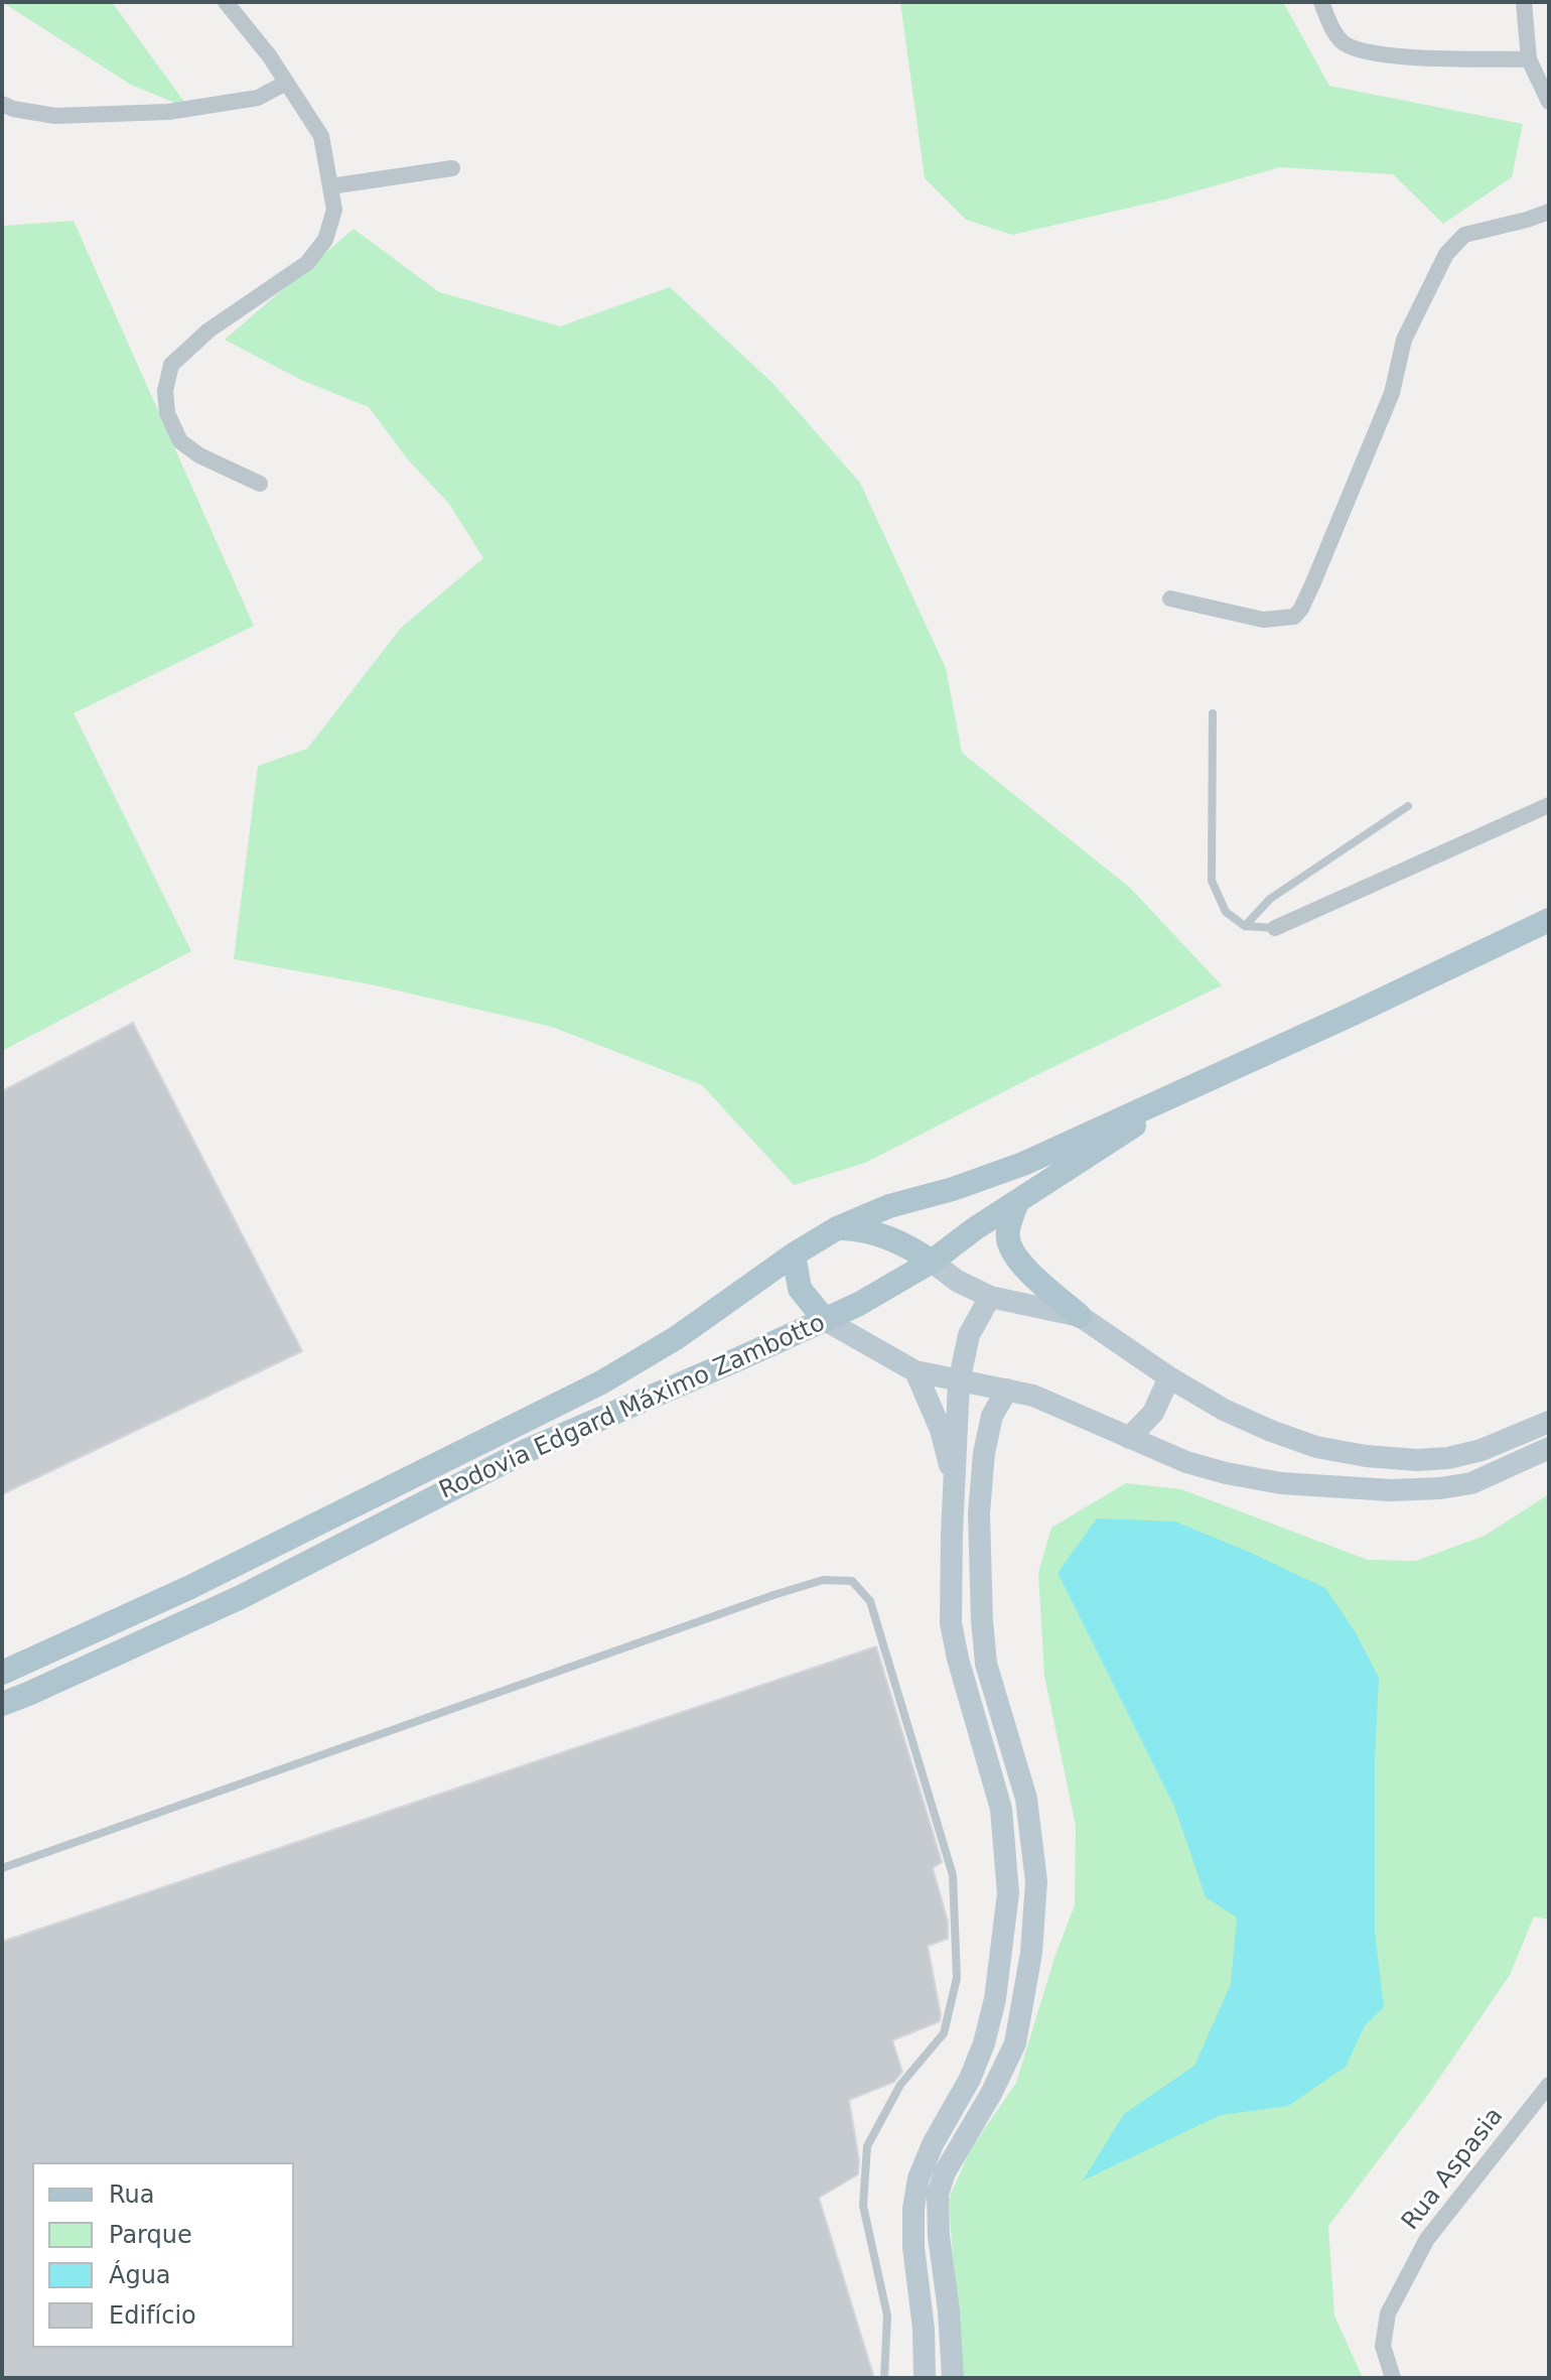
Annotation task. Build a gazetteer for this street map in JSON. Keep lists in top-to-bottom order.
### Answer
{
  "streets": {
    "main road": ["Rodovia Edgard Máximo Zambotto"],
    "street": ["Rua Aspasia"]
  },
  "legend": [
    "Rua",
    "Parque",
    "Água",
    "Edifício"
  ]
}
